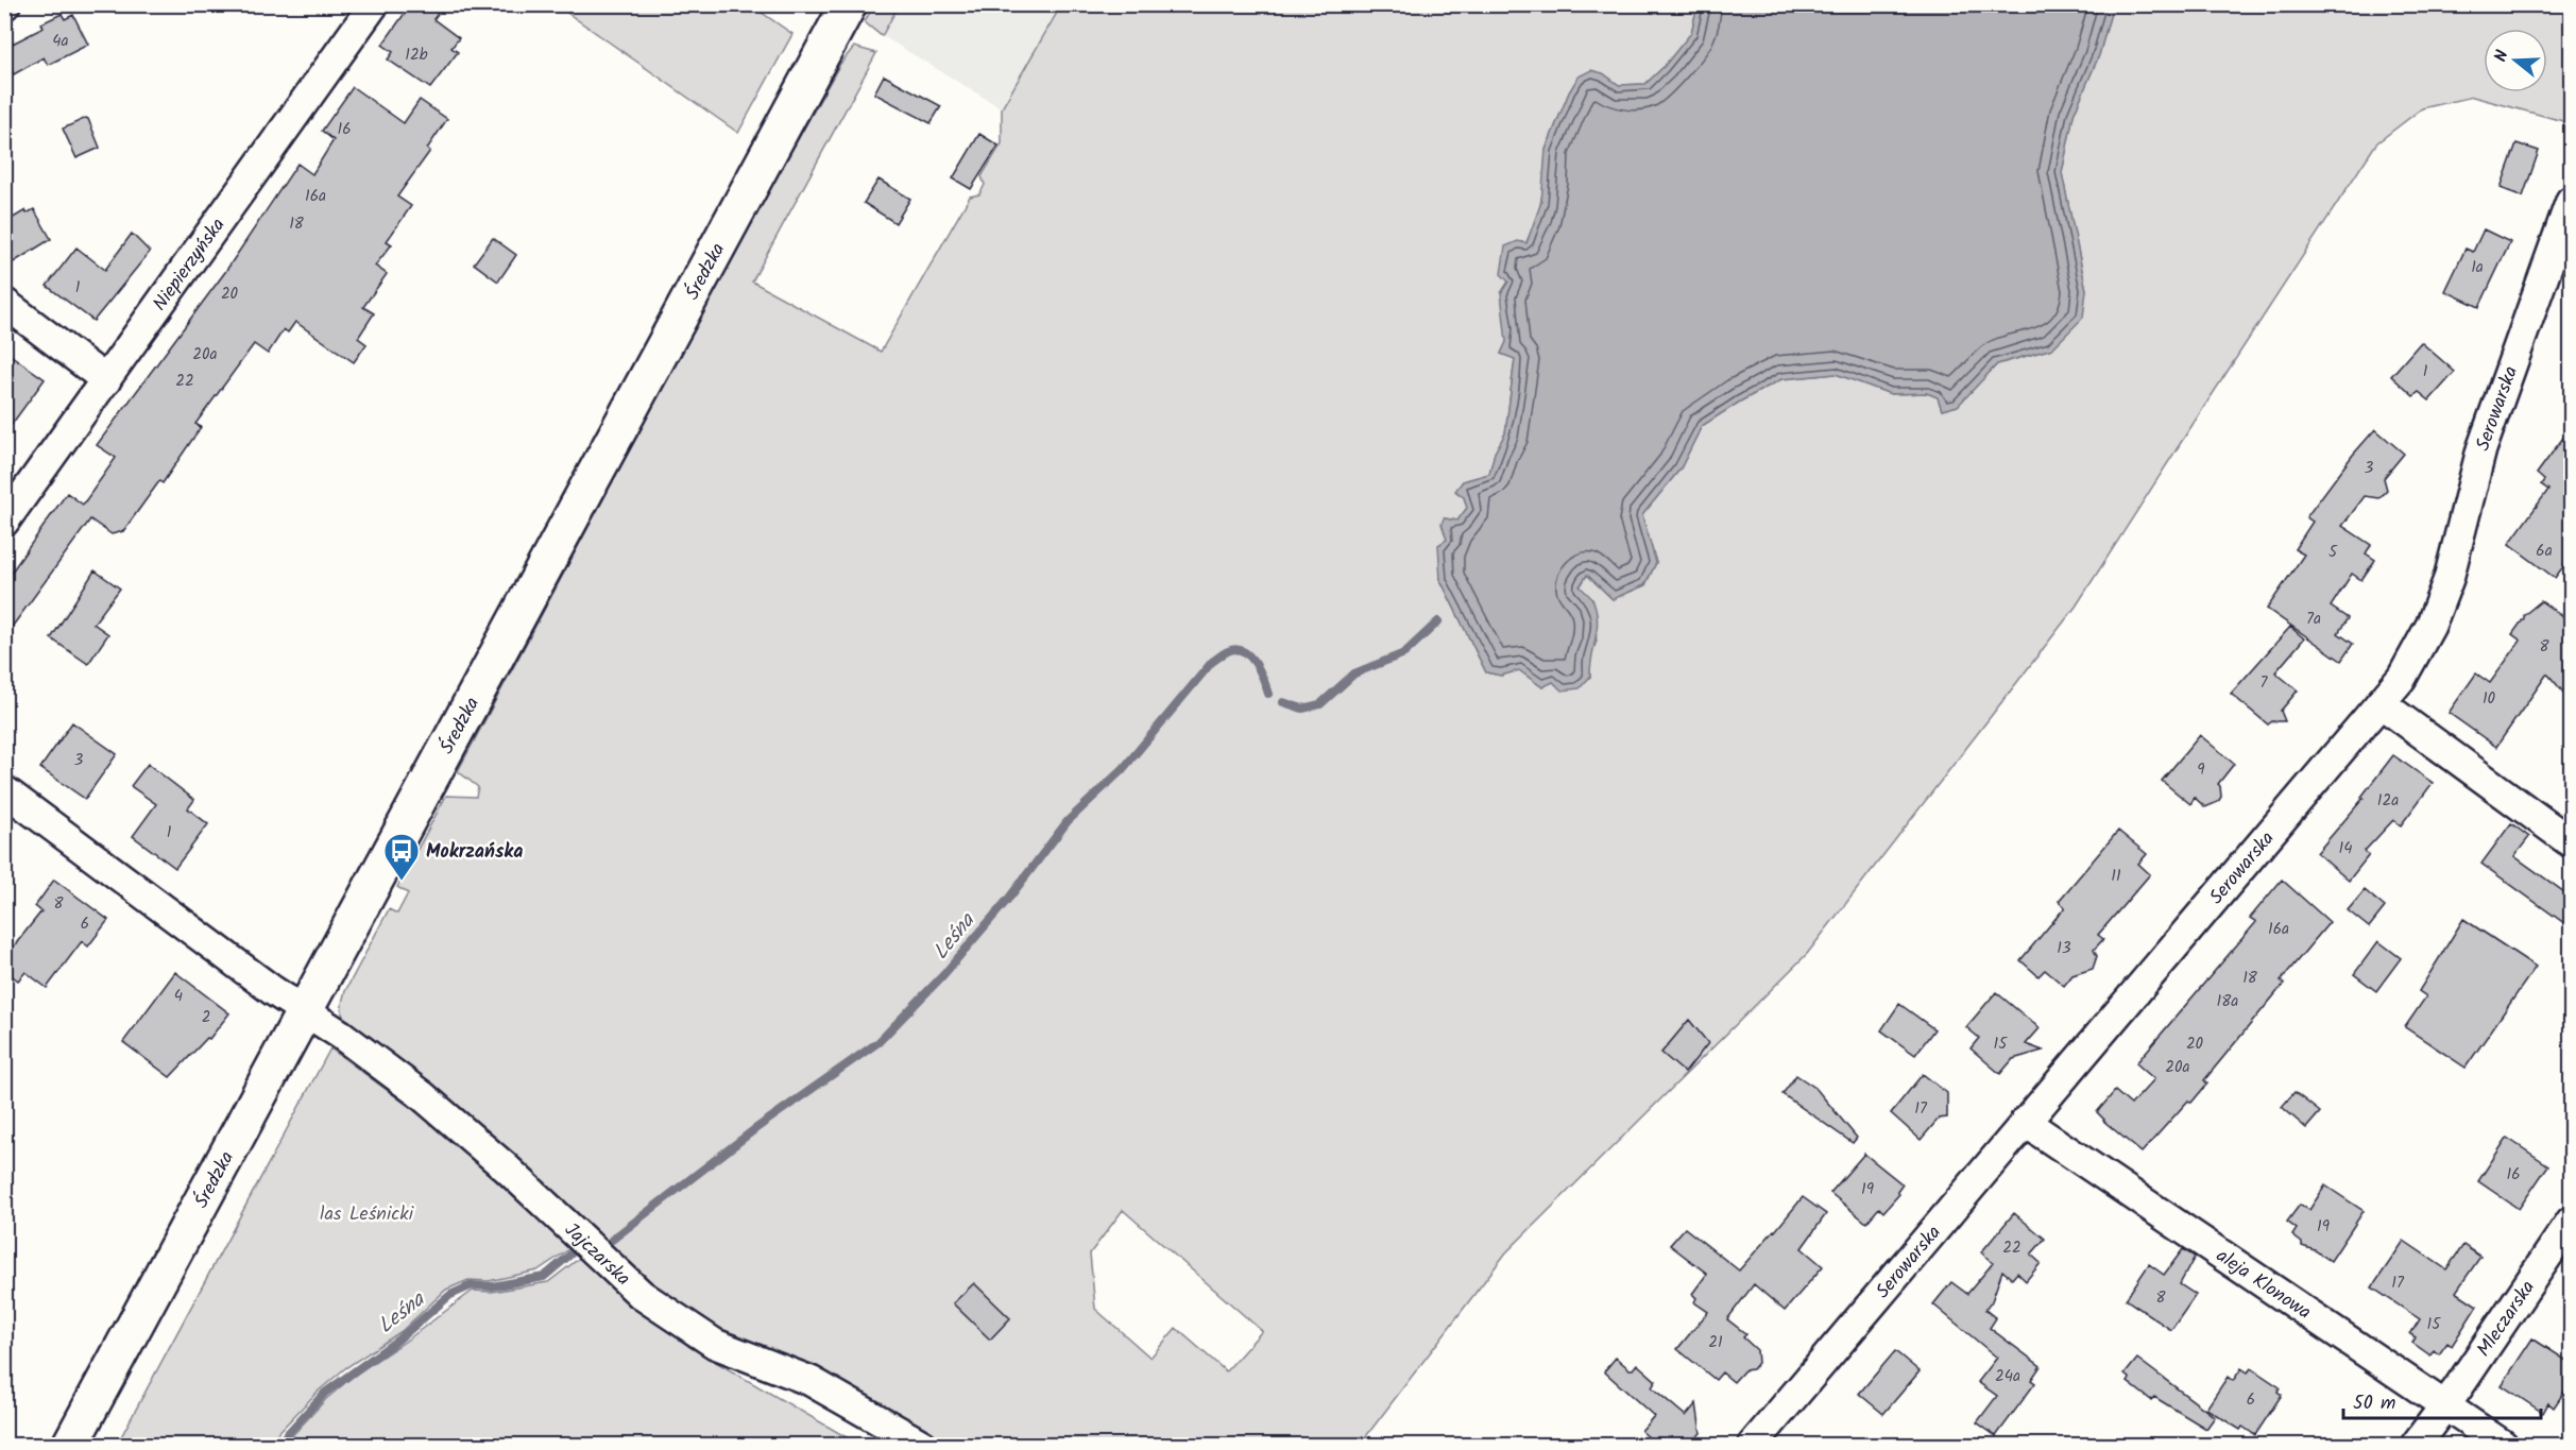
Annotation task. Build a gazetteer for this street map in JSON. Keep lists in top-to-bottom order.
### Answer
{
  "streets": {
    "main road": ["Średzka"],
    "street": [
      "Niepierzyńska",
      "Serowarska",
      "Jajczarska",
      "aleja Klonowa",
      "Mleczarska"
    ]
  },
  "crossings": [
    ["Średzka", "Jajczarska"],
    ["Serowarska", "aleja Klonowa"],
    ["aleja Klonowa", "Mleczarska"]
  ],
  "water": ["Leśna"],
  "parks": ["las Leśnicki"],
  "places": {
    "bus stop": ["Mokrzańska"]
  },
  "house_numbers": [
    "4a",
    "12b",
    "16",
    "16a",
    "18",
    "1a",
    "1",
    "20",
    "20a",
    "1",
    "22",
    "3",
    "6a",
    "5",
    "7a",
    "8",
    "7",
    "10",
    "3",
    "9",
    "12a",
    "1",
    "14",
    "11",
    "8",
    "6",
    "16a",
    "13",
    "18",
    "4",
    "18a",
    "2",
    "15",
    "20",
    "20a",
    "17",
    "16",
    "19",
    "19",
    "22",
    "17",
    "8",
    "15",
    "21",
    "24a",
    "6"
  ],
  "scale_bar": "50 m",
  "north": "left"
}
